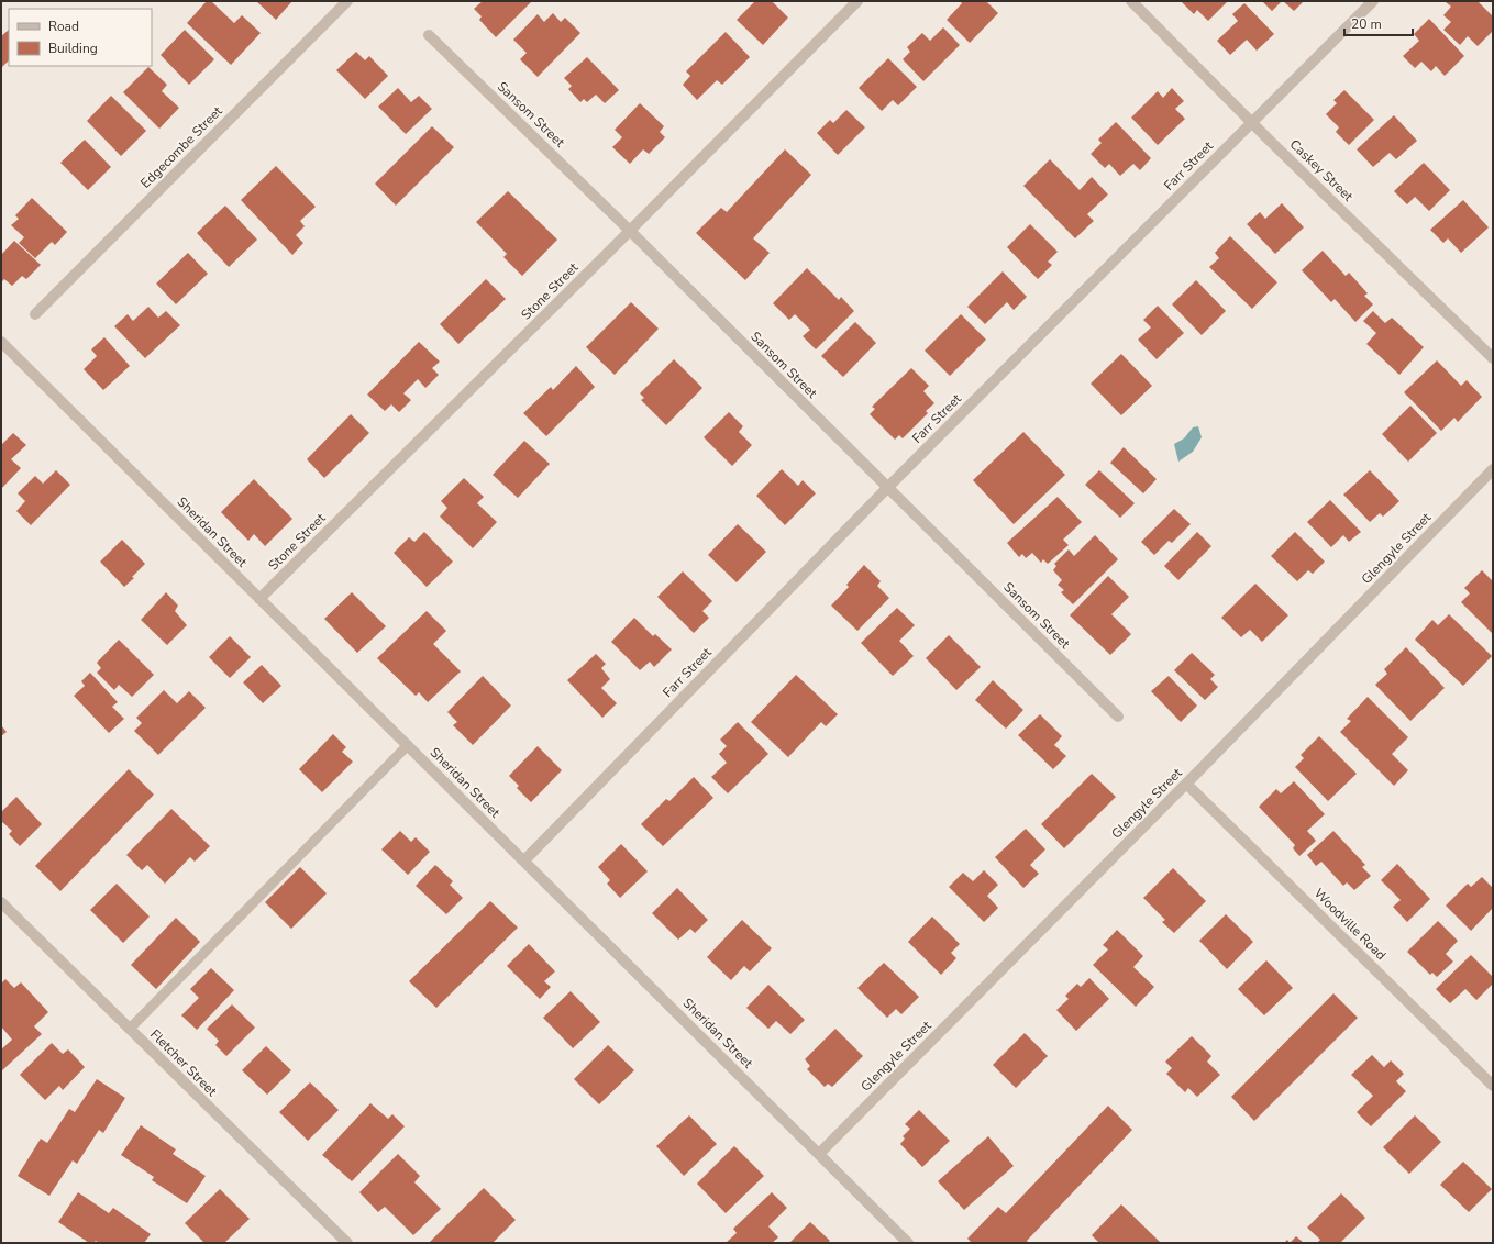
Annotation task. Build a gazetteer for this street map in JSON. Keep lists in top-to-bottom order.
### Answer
{
  "streets": {
    "street": [
      "Sansom Street",
      "Edgecombe Street",
      "Farr Street",
      "Caskey Street",
      "Stone Street",
      "Sheridan Street",
      "Glengyle Street",
      "Woodville Road",
      "Fletcher Street"
    ]
  },
  "crossings": [
    ["Sansom Street", "Farr Street"],
    ["Sansom Street", "Stone Street"],
    ["Farr Street", "Caskey Street"],
    ["Farr Street", "Sheridan Street"],
    ["Stone Street", "Sheridan Street"],
    ["Sheridan Street", "Glengyle Street"],
    ["Glengyle Street", "Woodville Road"]
  ],
  "legend": ["Road", "Building"],
  "scale_bar": "20 m"
}
